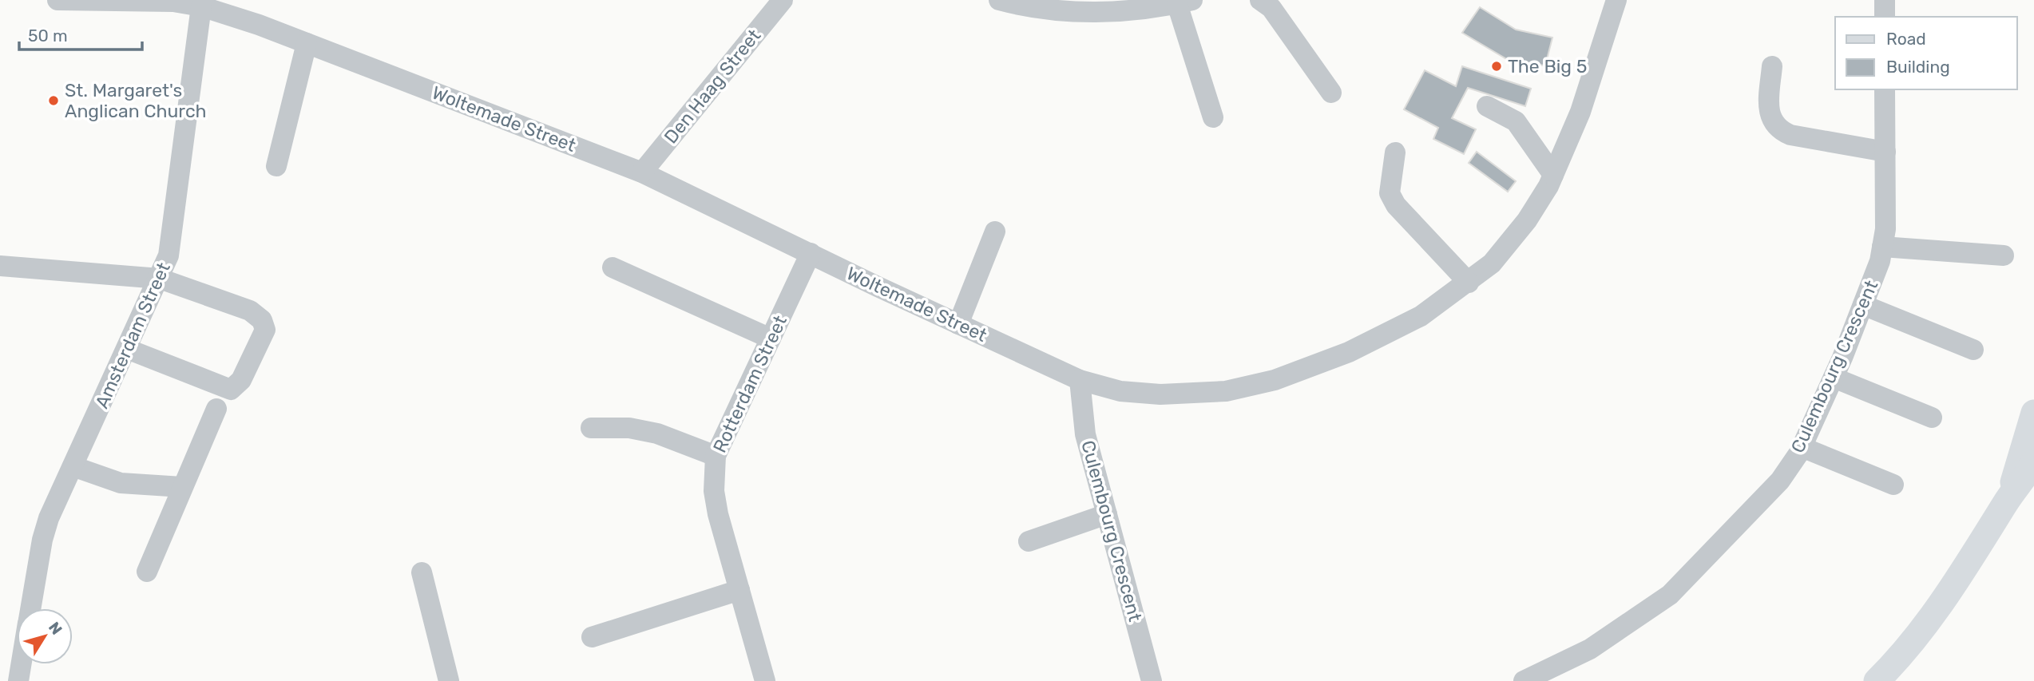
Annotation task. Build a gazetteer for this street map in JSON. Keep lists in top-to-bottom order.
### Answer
{
  "streets": {
    "street": [
      "Den Haag Street",
      "Woltemade Street",
      "Amsterdam Street",
      "Culembourg Crescent",
      "Rotterdam Street"
    ]
  },
  "crossings": [
    ["Den Haag Street", "Woltemade Street"],
    ["Woltemade Street", "Amsterdam Street"],
    ["Woltemade Street", "Culembourg Crescent"],
    ["Woltemade Street", "Rotterdam Street"]
  ],
  "places": ["The Big 5", "St. Margaret's Anglican Church"],
  "legend": ["Road", "Building"],
  "scale_bar": "50 m",
  "north": "top right"
}
